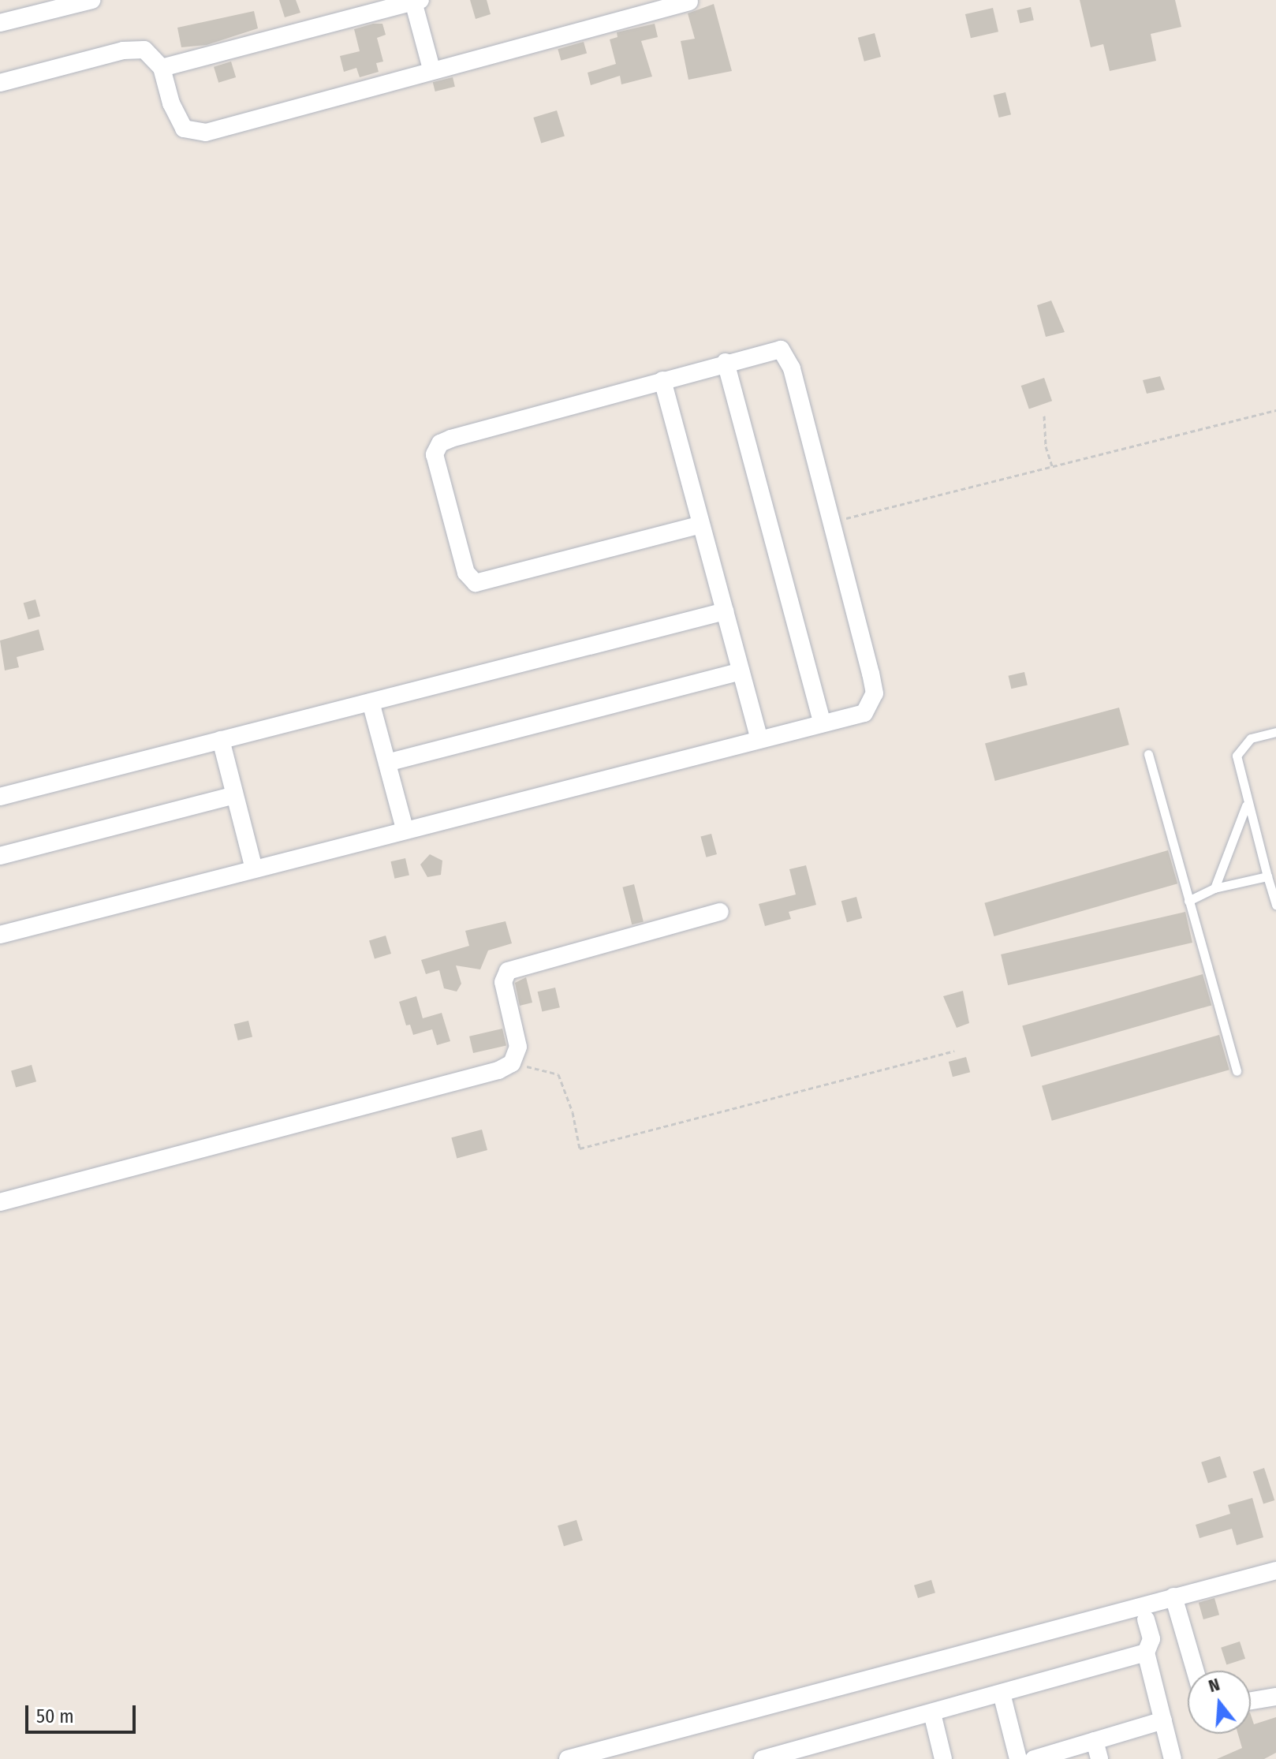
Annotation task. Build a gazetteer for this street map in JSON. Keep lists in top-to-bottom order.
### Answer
{
  "scale_bar": "50 m",
  "north": "top"
}
